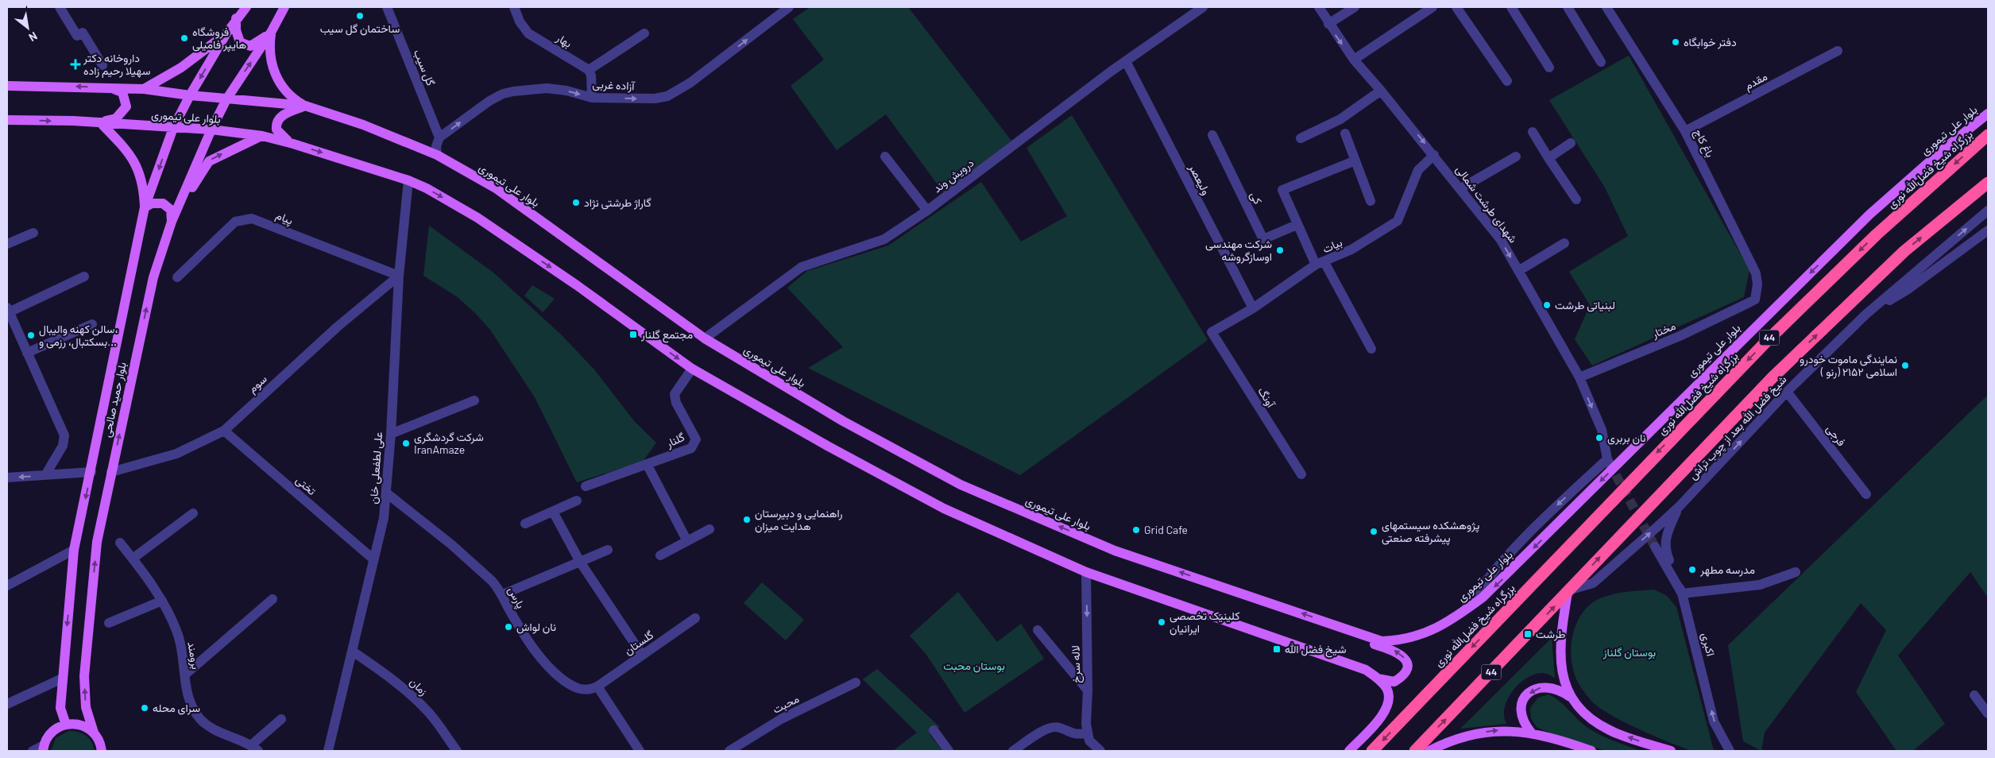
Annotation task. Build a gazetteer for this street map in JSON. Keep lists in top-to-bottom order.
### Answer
{
  "streets": {
    "highway": ["بزرگراه شیخ فضل‌الله نوری", "44"],
    "main road": ["بلوار علی تیموری", "بلوار حمید صالحی"],
    "street": [
      "بهار",
      "گل سیب",
      "مقدم",
      "آزاده غربی",
      "باغ کاج",
      "درویش‌ وند",
      "ولیعصر",
      "کی",
      "شهدای طرشت شمالی",
      "پیام",
      "بیات",
      "مختار",
      "سوم",
      "آونگ",
      "شیخ فضل الله بعد از چوب تراش",
      "فرجی",
      "گلنار",
      "علی لطفعلی خان",
      "تختی",
      "پارس",
      "گلستان",
      "اکبری",
      "برومند",
      "لاله سرخ",
      "زمان",
      "محبت"
    ]
  },
  "crossings": [
    ["گل سیب", "آزاده غربی"],
    ["مقدم", "باغ کاج"],
    ["بلوار علی تیموری", "درویش‌ وند"],
    ["بلوار علی تیموری", "شهدای طرشت شمالی"],
    ["بلوار علی تیموری", "بلوار حمید صالحی"],
    ["بلوار علی تیموری", "گلنار"],
    ["بلوار علی تیموری", "علی لطفعلی خان"],
    ["بلوار علی تیموری", "لاله سرخ"],
    ["باغ کاج", "مختار"],
    ["درویش‌ وند", "ولیعصر"],
    ["ولیعصر", "بیات"],
    ["شهدای طرشت شمالی", "بیات"],
    ["شهدای طرشت شمالی", "مختار"],
    ["پیام", "سوم"],
    ["پیام", "علی لطفعلی خان"],
    ["بیات", "آونگ"],
    ["44", "شیخ فضل الله بعد از چوب تراش"],
    ["سوم", "بلوار حمید صالحی"],
    ["سوم", "علی لطفعلی خان"],
    ["سوم", "تختی"],
    ["شیخ فضل الله بعد از چوب تراش", "فرجی"],
    ["علی لطفعلی خان", "تختی"],
    ["علی لطفعلی خان", "پارس"],
    ["علی لطفعلی خان", "زمان"],
    ["پارس", "گلستان"]
  ],
  "one_way": ["آزاده غربی", "اکبری", "لاله سرخ"],
  "parks": ["بوستان گلناز", "بوستان محبت"],
  "places": {
    "other": [
      "ساختمان گل سیب",
      "فروشگاه هایپر فامیلی",
      "دفتر خوابگاه",
      "گاراژ طرشتی نژاد",
      "شرکت مهندسی ا‌وسازگروشه",
      "لبنیاتی طرشت",
      "سالن کهنه والیبال، بسکتبال، رزمی و...",
      "نمایندگی ماموت خودرو ( رنو) اسلامی ۲۱۵۲",
      "نان بربری",
      "شرکت گردشگری IranAmaze",
      "راهنمایی و دبیرستان هدایت میزان",
      "Grid Cafe",
      "پژوهشکده سیستمهای پیشرفته صنعتی",
      "مدرسه مطهر",
      "کلینیک تخصصی ایرانیان",
      "نان لواش",
      "سرای محله"
    ],
    "health": ["داروخانه دکتر سهیلا رحیم زاده"],
    "transit": ["مجتمع گلنار", "طرشت", "شیخ فضل الله"]
  },
  "north": "bottom right"
}
